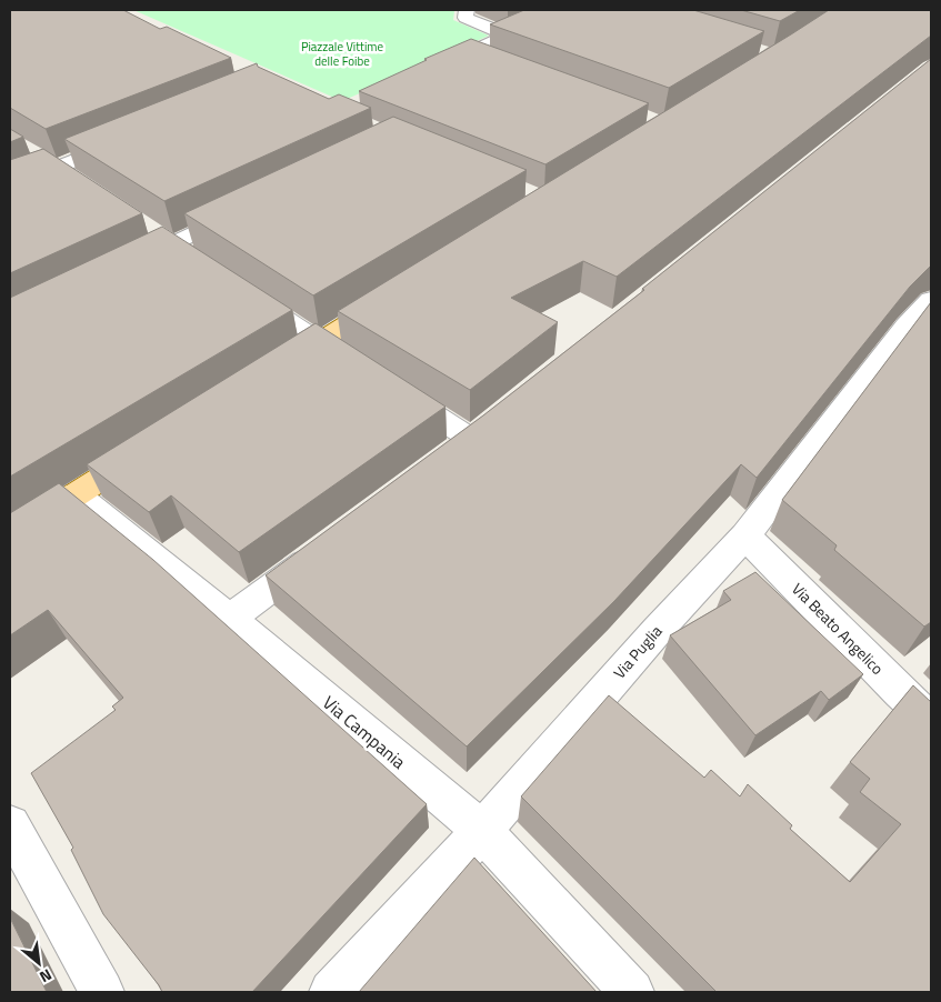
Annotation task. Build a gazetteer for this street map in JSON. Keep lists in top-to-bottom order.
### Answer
{
  "streets": {
    "street": ["Via Beato Angelico", "Via Puglia", "Via Campania"]
  },
  "crossings": [
    ["Via Beato Angelico", "Via Puglia"],
    ["Via Puglia", "Via Campania"]
  ],
  "parks": ["Piazzale Vittime delle Foibe"],
  "north": "bottom right"
}
